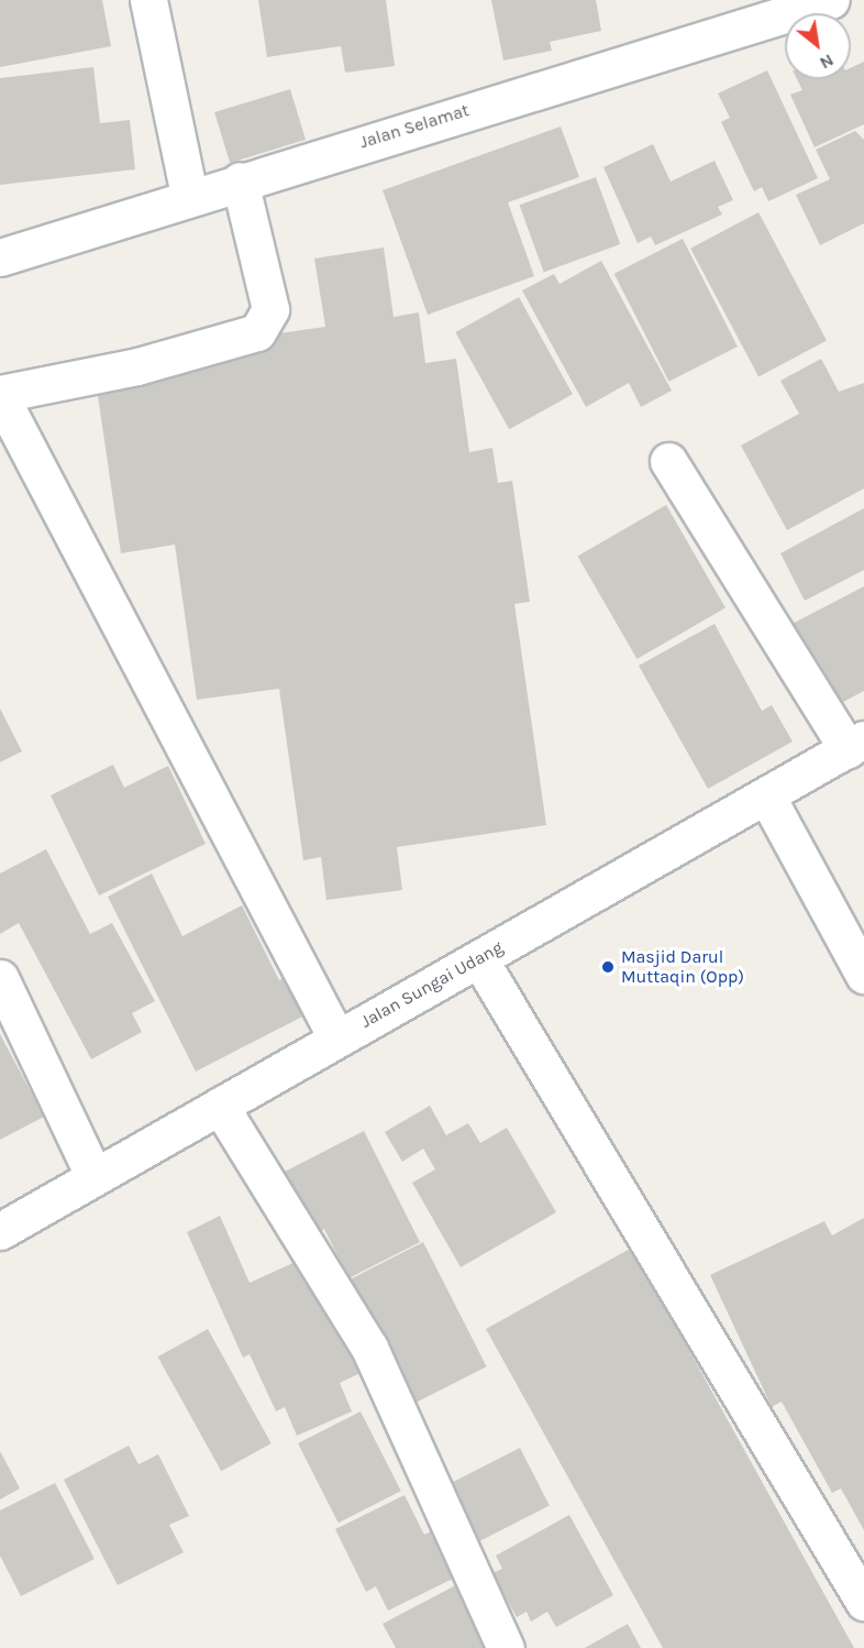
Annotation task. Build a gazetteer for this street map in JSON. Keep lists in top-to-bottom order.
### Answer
{
  "streets": {
    "street": ["Jalan Selamat", "Jalan Sungai Udang"]
  },
  "places": ["Masjid Darul Muttaqin (Opp)"],
  "north": "bottom right"
}
